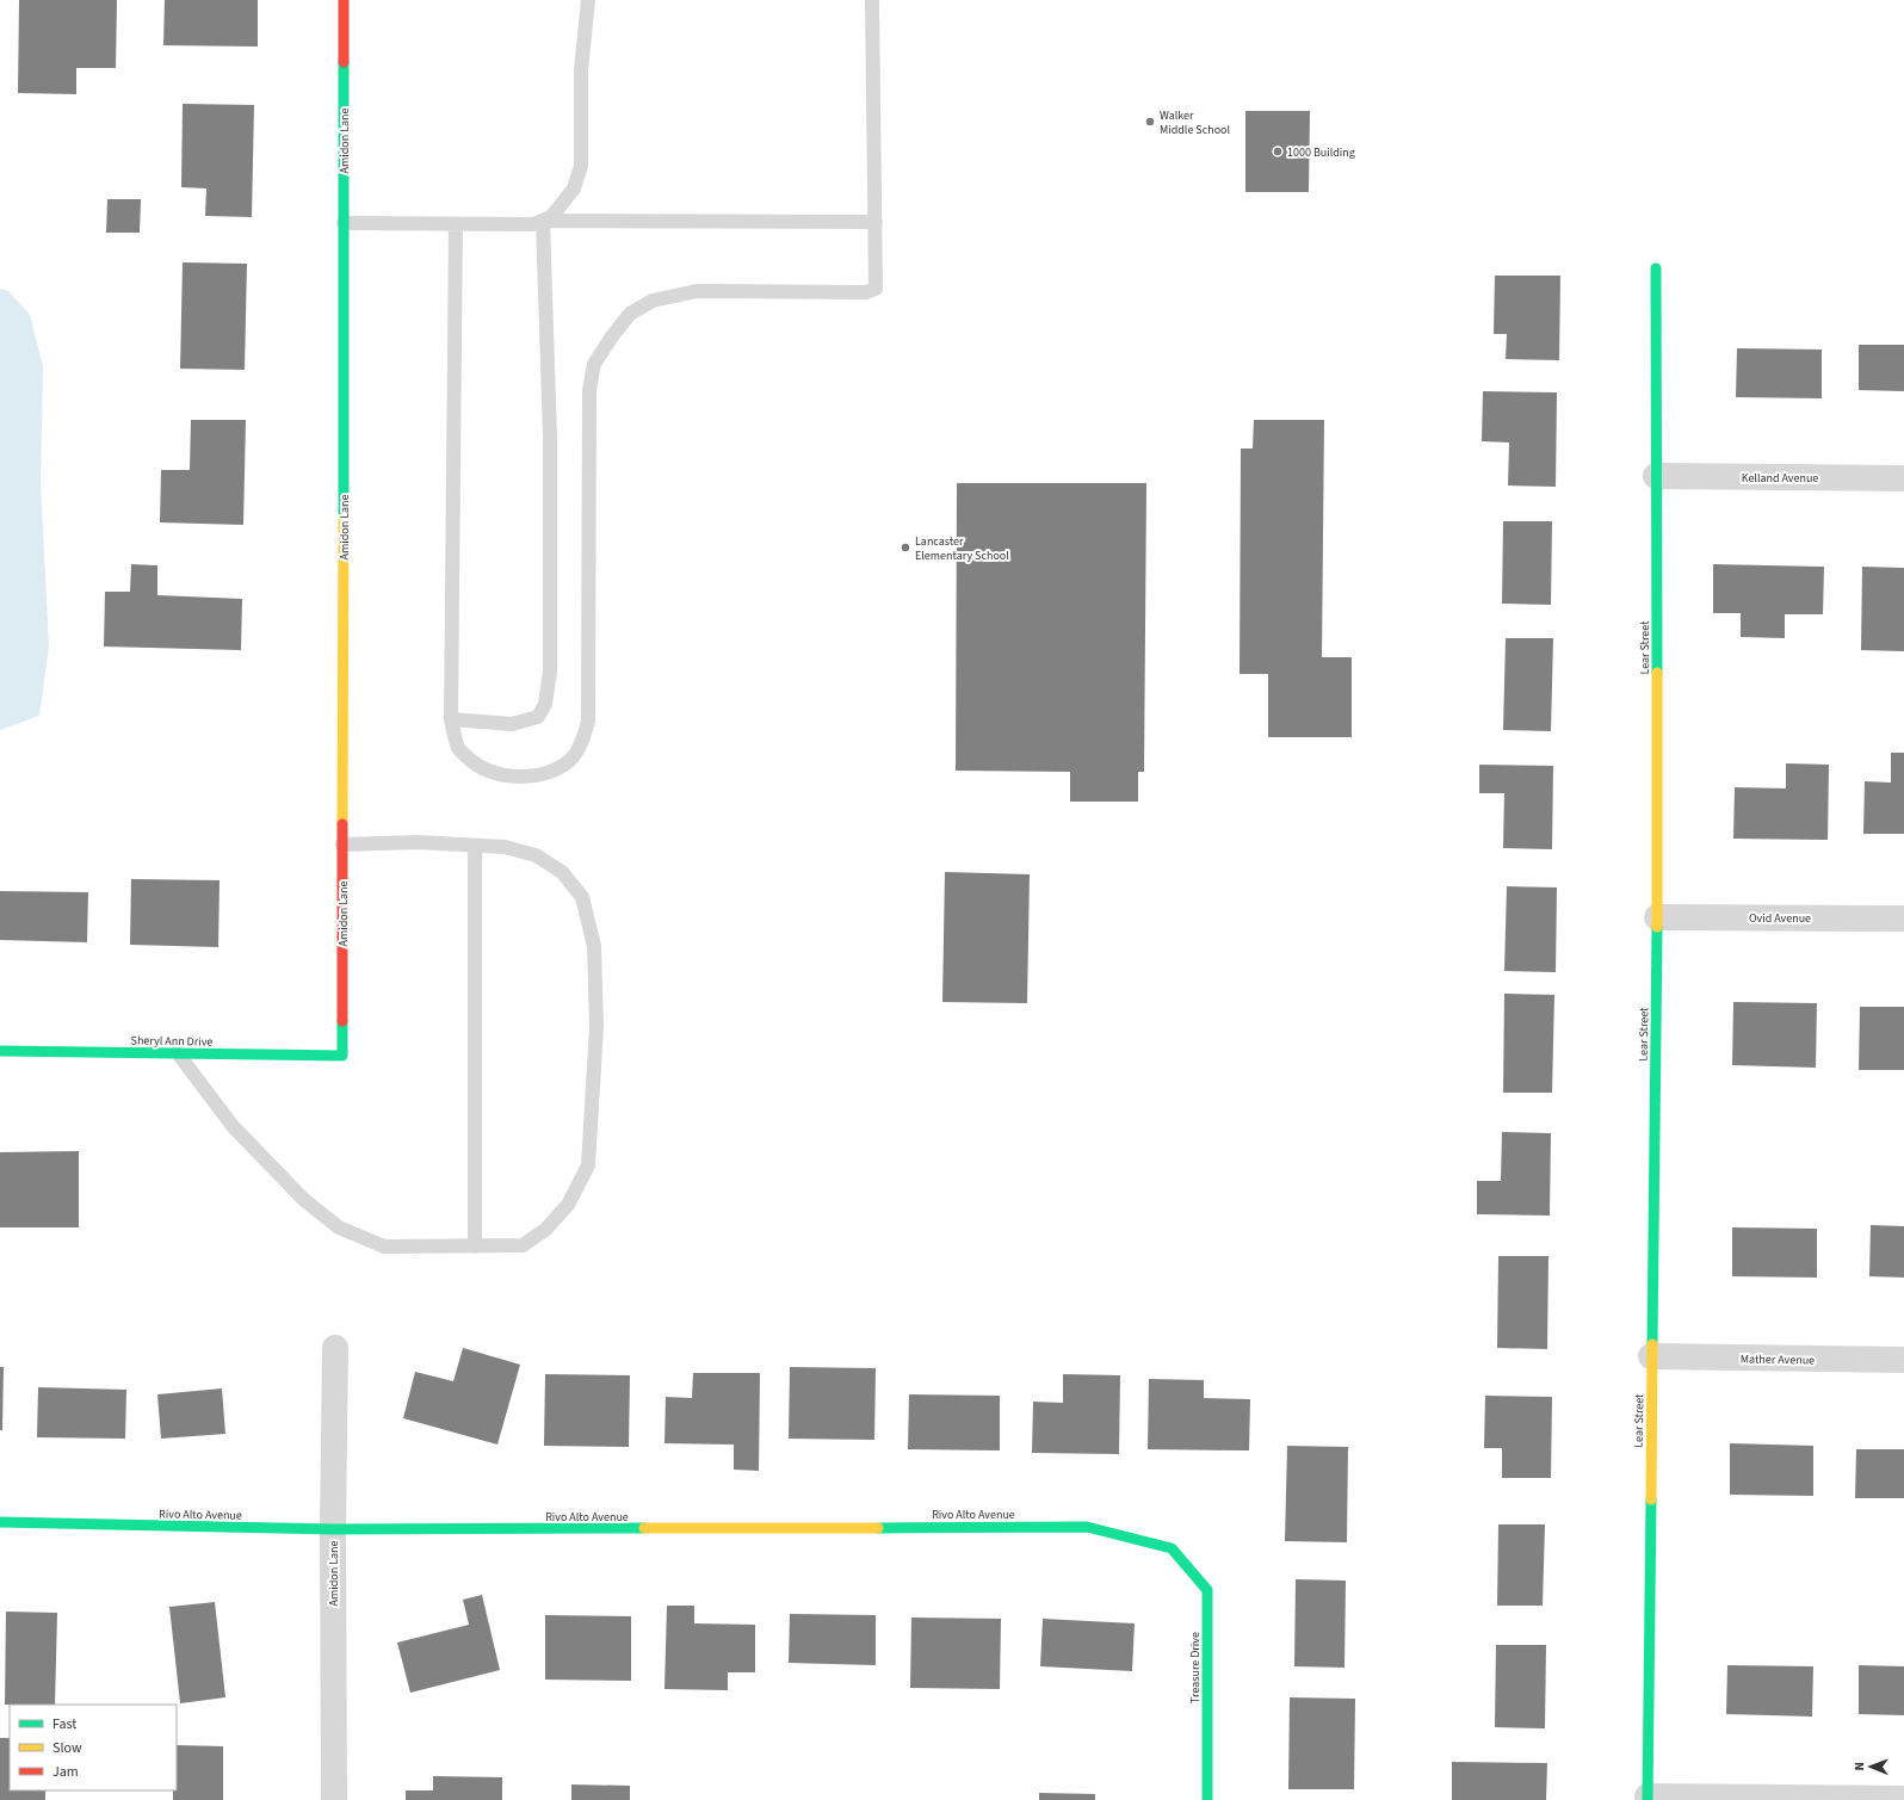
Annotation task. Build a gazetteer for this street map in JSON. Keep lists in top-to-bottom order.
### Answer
{
  "streets": {
    "street": [
      "Amidon Lane",
      "Kelland Avenue",
      "Lear Street",
      "Ovid Avenue",
      "Sheryl Ann Drive",
      "Mather Avenue",
      "Rivo Alto Avenue",
      "Treasure Drive"
    ]
  },
  "crossings": [
    ["Amidon Lane", "Sheryl Ann Drive"],
    ["Amidon Lane", "Rivo Alto Avenue"],
    ["Kelland Avenue", "Lear Street"],
    ["Lear Street", "Ovid Avenue"],
    ["Lear Street", "Mather Avenue"],
    ["Rivo Alto Avenue", "Treasure Drive"]
  ],
  "places": ["Walker Middle School", "1000 Building", "Lancaster Elementary School"],
  "legend": ["Fast", "Slow", "Jam"],
  "north": "left"
}
